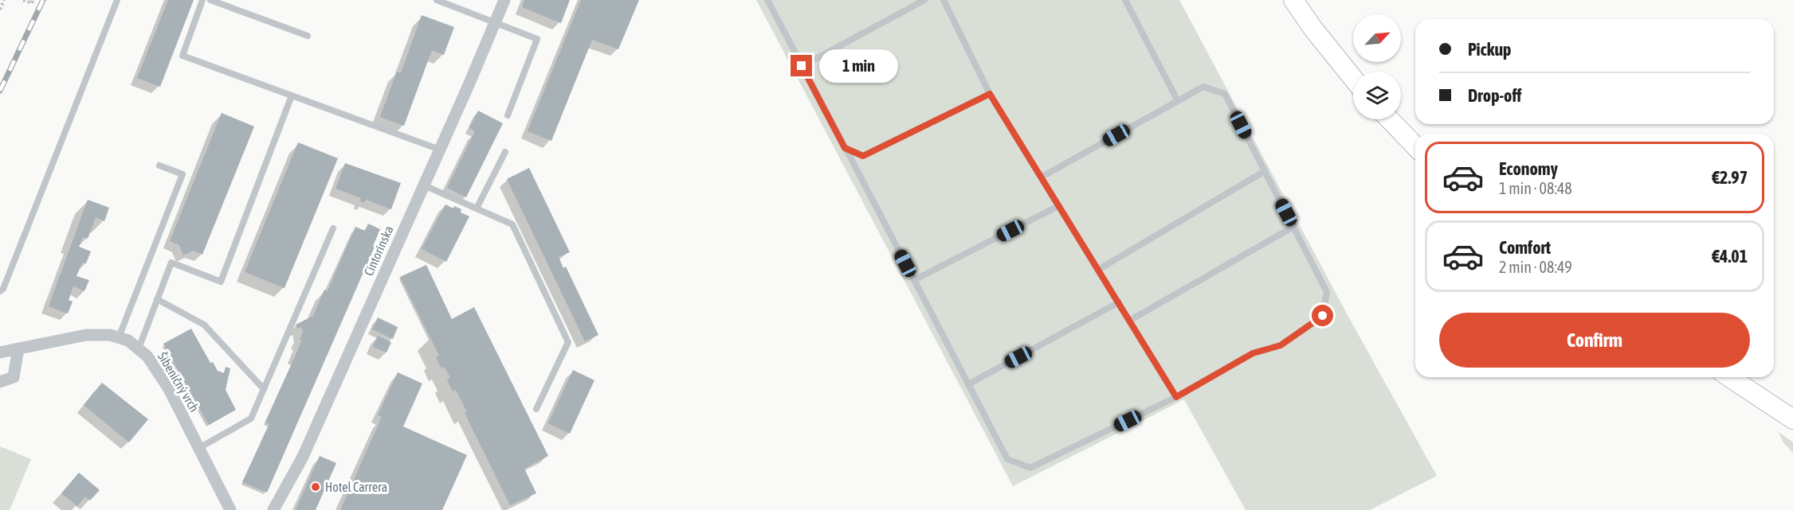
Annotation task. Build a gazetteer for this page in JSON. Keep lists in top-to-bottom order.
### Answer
{
  "streets": {
    "street": ["Cintorínska", "Šibeničný vrch"]
  },
  "places": ["Hotel Carrera"],
  "north": "top right",
  "page": {
    "banner": ["Pickup", "Drop-off"],
    "bubble": "1 min",
    "list": [
      {
        "name": "Economy",
        "note": "1 min · 08:48",
        "value": "€2.97"
      },
      {
        "name": "Comfort",
        "note": "2 min · 08:49",
        "value": "€4.01"
      }
    ],
    "buttons": "Confirm"
  }
}
